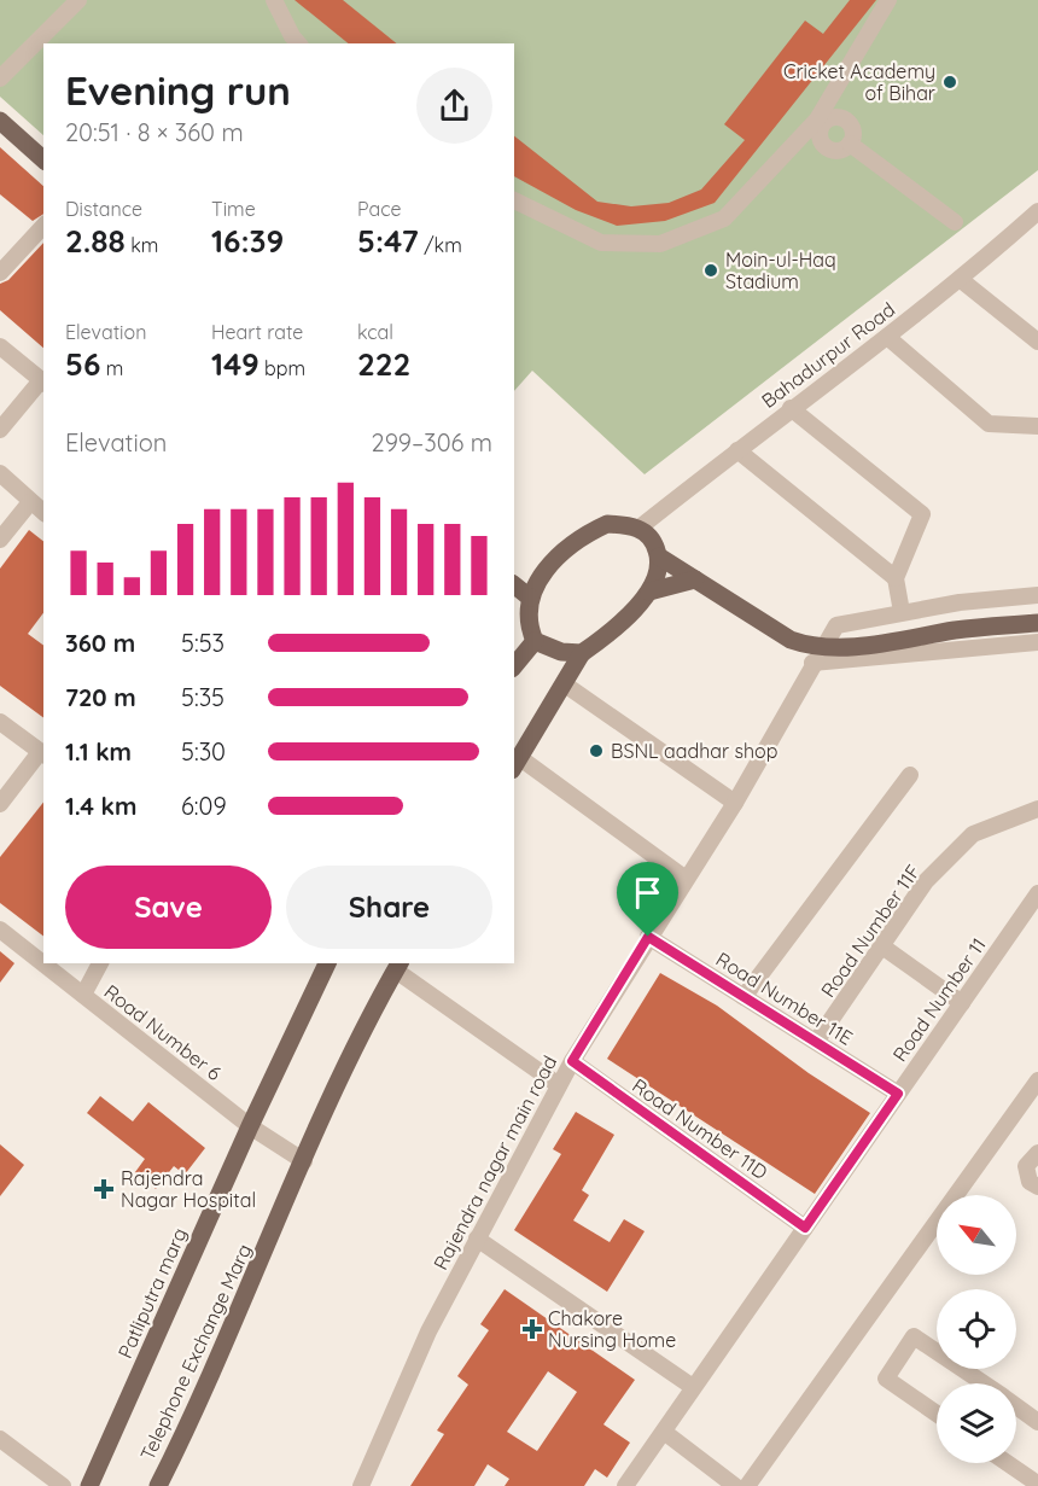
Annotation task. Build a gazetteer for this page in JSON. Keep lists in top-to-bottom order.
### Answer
{
  "streets": {
    "main road": ["Patliputra marg", "Telephone Exchange Marg"],
    "street": [
      "Bahadurpur Road",
      "Road Number 11F",
      "Road Number 11E",
      "Road Number 11",
      "Road Number 6",
      "Road Number 11D",
      "Rajendra nagar main road"
    ]
  },
  "crossings": [
    ["Road Number 11F", "Road Number 11E"],
    ["Road Number 11E", "Road Number 11"],
    ["Road Number 11E", "Rajendra nagar main road"],
    ["Road Number 11", "Road Number 11D"],
    ["Road Number 6", "Patliputra marg"],
    ["Road Number 6", "Telephone Exchange Marg"],
    ["Road Number 11D", "Rajendra nagar main road"]
  ],
  "places": {
    "other": ["Cricket Academy of Bihar", "Moin-ul-Haq Stadium", "BSNL aadhar shop"],
    "health": ["Rajendra Nagar Hospital", "Chakore Nursing Home"]
  },
  "north": "top left",
  "page": {
    "heading": ["Evening run", "20:51 · 8 × 360 m"],
    "stats": [
      ["Distance", "2.88 km"],
      ["Time", "16:39"],
      ["Pace", "5:47 /km"],
      ["Elevation", "56 m"],
      ["Heart rate", "149 bpm"],
      ["kcal", "222"]
    ],
    "chart": ["Elevation", "299–306 m"],
    "list": [
      {
        "name": "360 m",
        "note": "5:53"
      },
      {
        "name": "720 m",
        "note": "5:35"
      },
      {
        "name": "1.1 km",
        "note": "5:30"
      },
      {
        "name": "1.4 km",
        "note": "6:09"
      }
    ],
    "buttons": ["Save", "Share"]
  }
}
